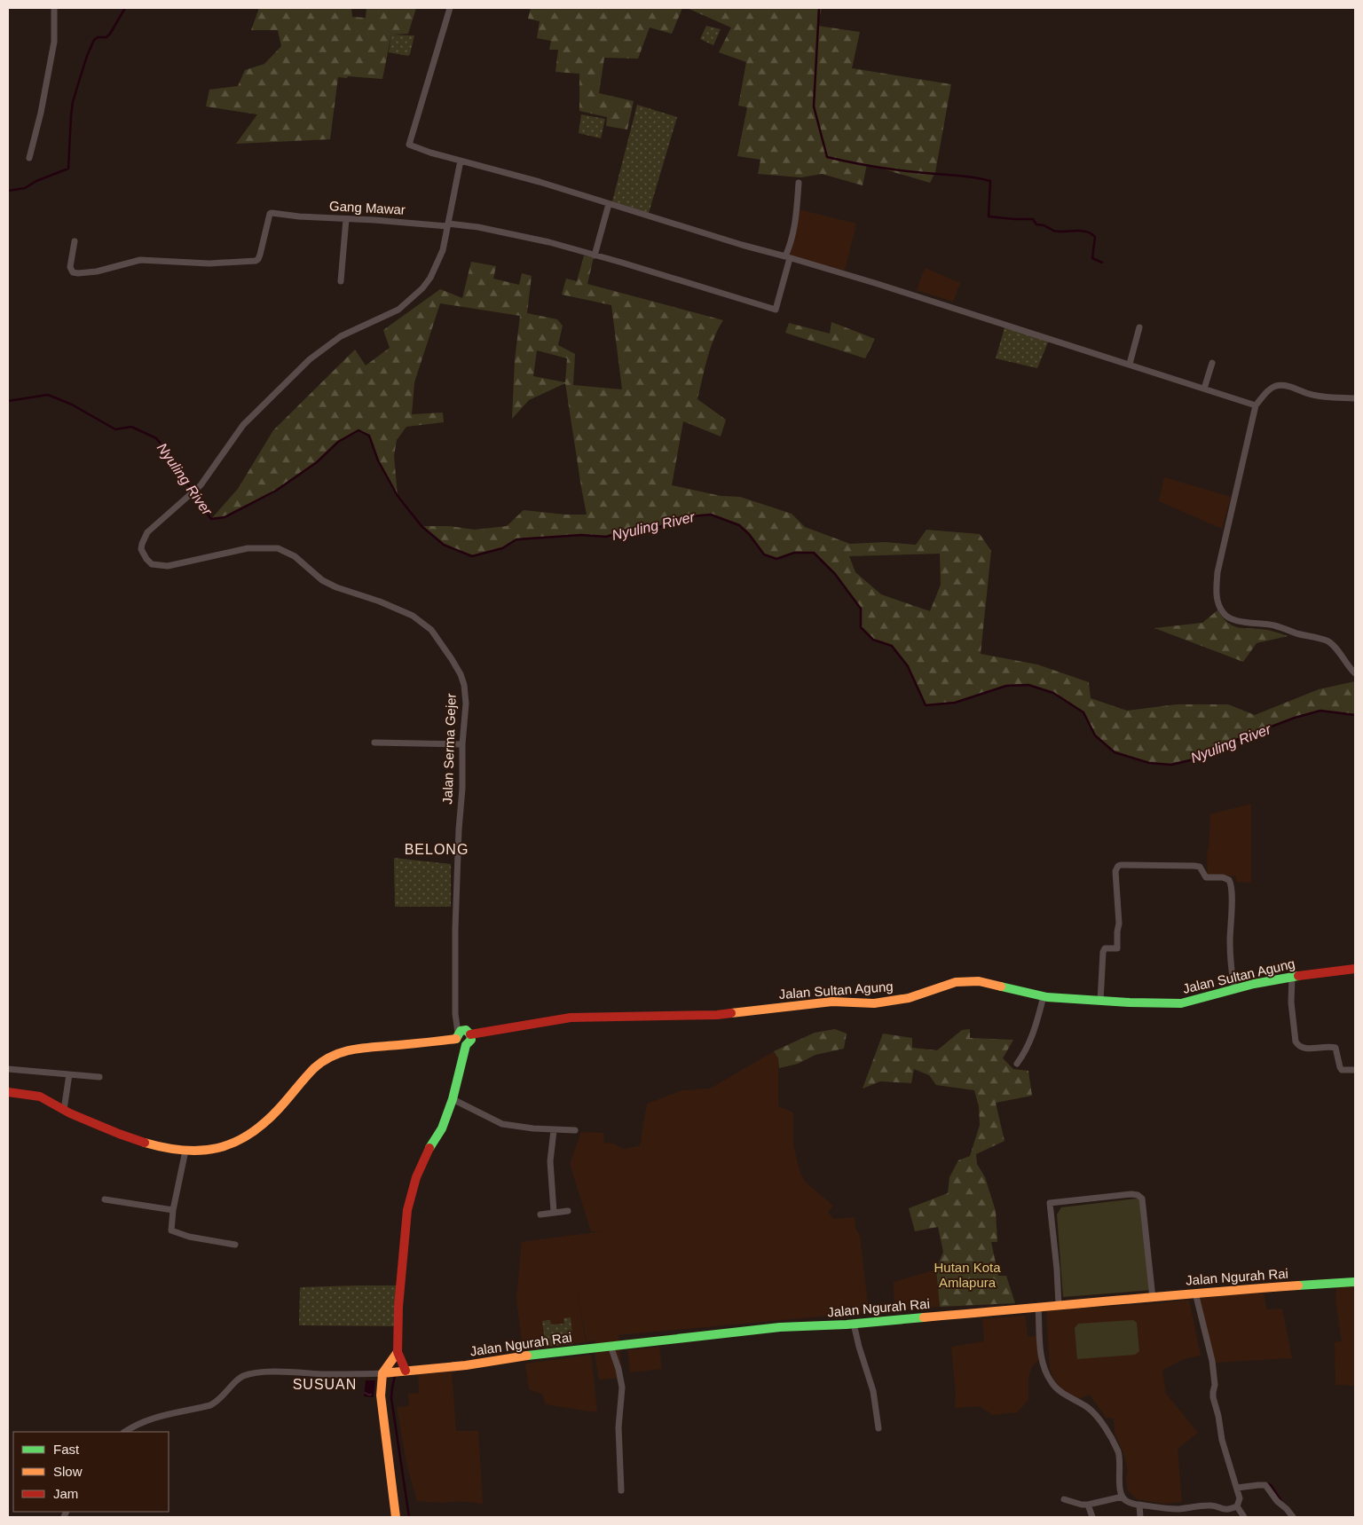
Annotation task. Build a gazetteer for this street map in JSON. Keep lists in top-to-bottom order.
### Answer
{
  "streets": {
    "street": [
      "Gang Mawar",
      "Jalan Serma Gejer",
      "Jalan Sultan Agung",
      "Jalan Ngurah Rai"
    ]
  },
  "crossings": [
    ["Gang Mawar", "Jalan Serma Gejer"],
    ["Jalan Serma Gejer", "Jalan Sultan Agung"]
  ],
  "districts": ["BELONG", "SUSUAN"],
  "water": ["Nyuling River"],
  "parks": ["Hutan Kota Amlapura"],
  "legend": ["Fast", "Slow", "Jam"]
}
